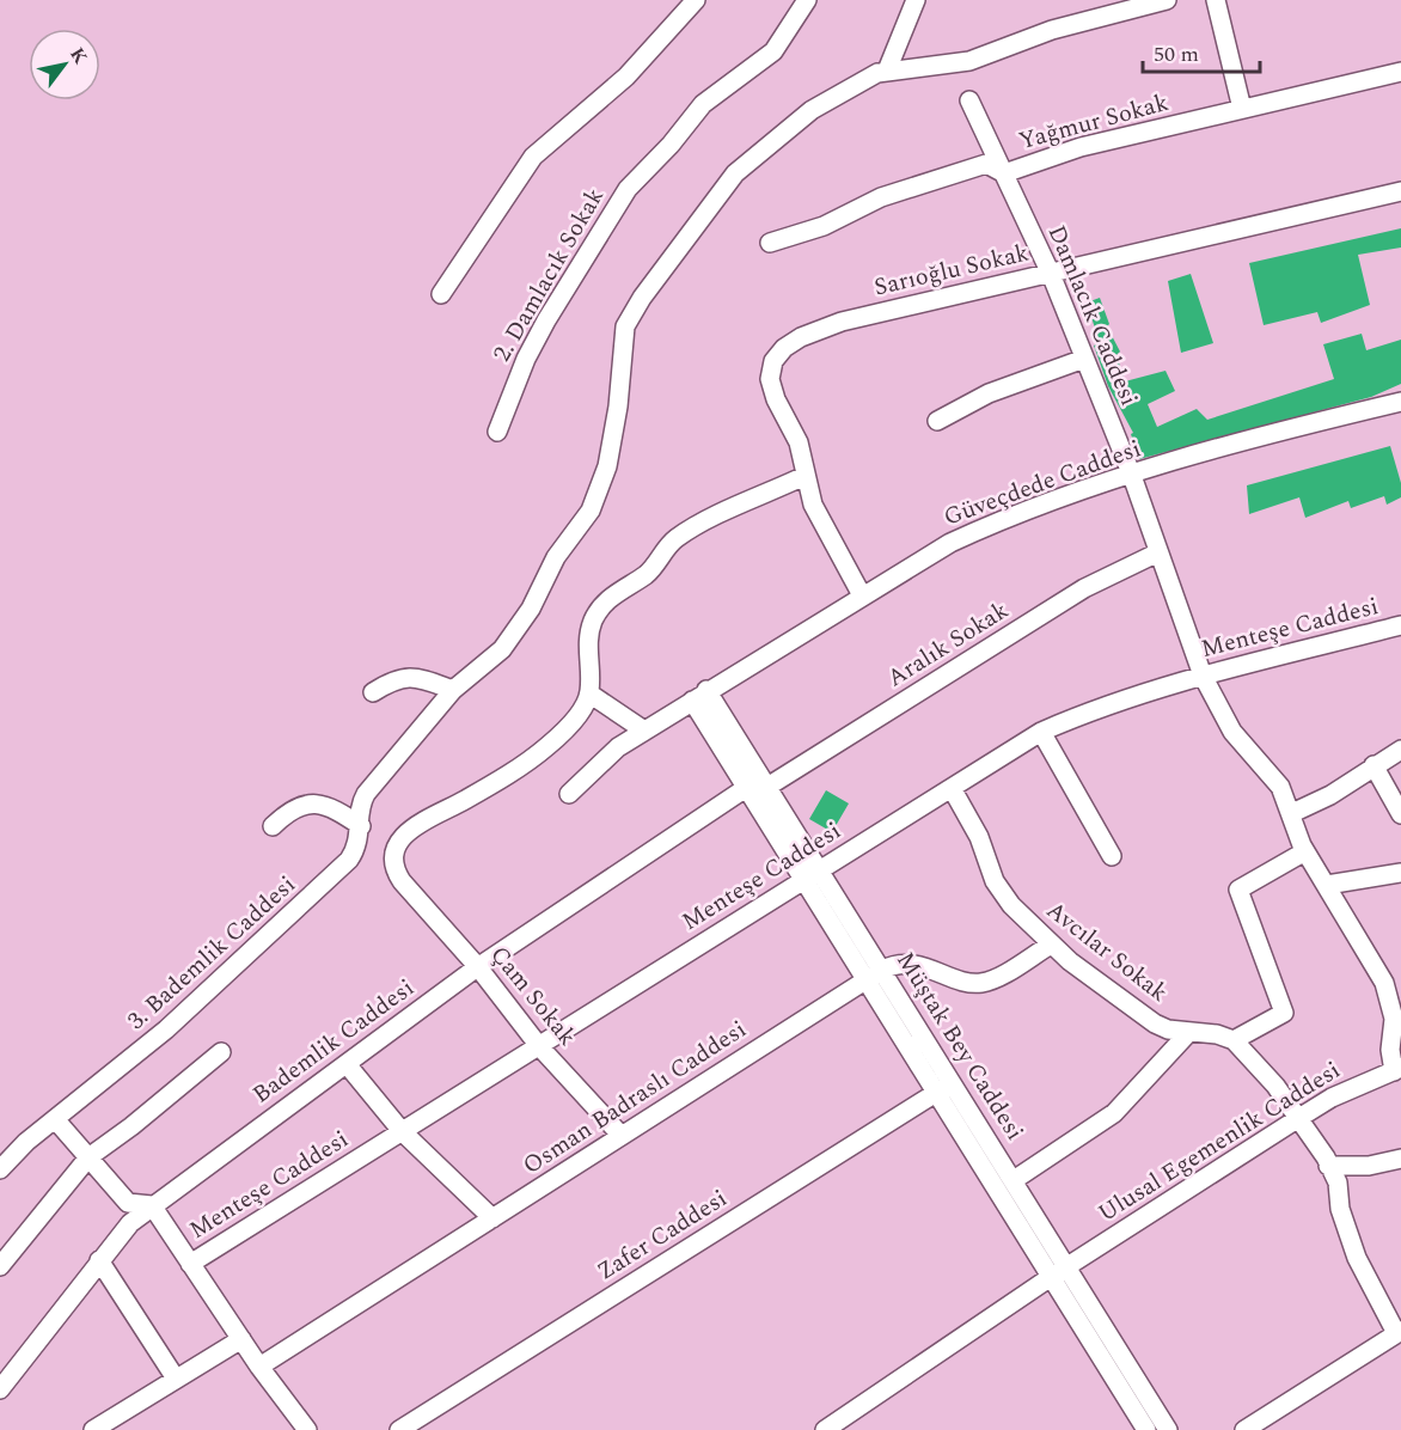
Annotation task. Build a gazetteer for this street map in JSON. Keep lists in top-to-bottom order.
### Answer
{
  "streets": {
    "street": [
      "Yağmur Sokak",
      "Sarıoğlu Sokak",
      "2. Damlacık Sokak",
      "Damlacık Caddesi",
      "Güveçdede Caddesi",
      "Menteşe Caddesi",
      "Aralık Sokak",
      "Avcılar Sokak",
      "3. Bademlik Caddesi",
      "Çam Sokak",
      "Bademlik Caddesi",
      "Müştak Bey Caddesi",
      "Osman Badraslı Caddesi",
      "Ulusal Egemenlik Caddesi",
      "Zafer Caddesi"
    ]
  },
  "crossings": [
    ["Yağmur Sokak", "Damlacık Caddesi"],
    ["Sarıoğlu Sokak", "Damlacık Caddesi"],
    ["Sarıoğlu Sokak", "Güveçdede Caddesi"],
    ["Damlacık Caddesi", "Güveçdede Caddesi"],
    ["Damlacık Caddesi", "Menteşe Caddesi"],
    ["Damlacık Caddesi", "Aralık Sokak"],
    ["Damlacık Caddesi", "Ulusal Egemenlik Caddesi"],
    ["Güveçdede Caddesi", "Müştak Bey Caddesi"],
    ["Menteşe Caddesi", "Avcılar Sokak"],
    ["Menteşe Caddesi", "Çam Sokak"],
    ["Menteşe Caddesi", "Müştak Bey Caddesi"],
    ["Aralık Sokak", "Müştak Bey Caddesi"],
    ["Avcılar Sokak", "Osman Badraslı Caddesi"],
    ["Çam Sokak", "Bademlik Caddesi"],
    ["Çam Sokak", "Osman Badraslı Caddesi"],
    ["Bademlik Caddesi", "Müştak Bey Caddesi"],
    ["Müştak Bey Caddesi", "Osman Badraslı Caddesi"],
    ["Müştak Bey Caddesi", "Ulusal Egemenlik Caddesi"],
    ["Müştak Bey Caddesi", "Zafer Caddesi"]
  ],
  "scale_bar": "50 m",
  "north": "top right"
}
